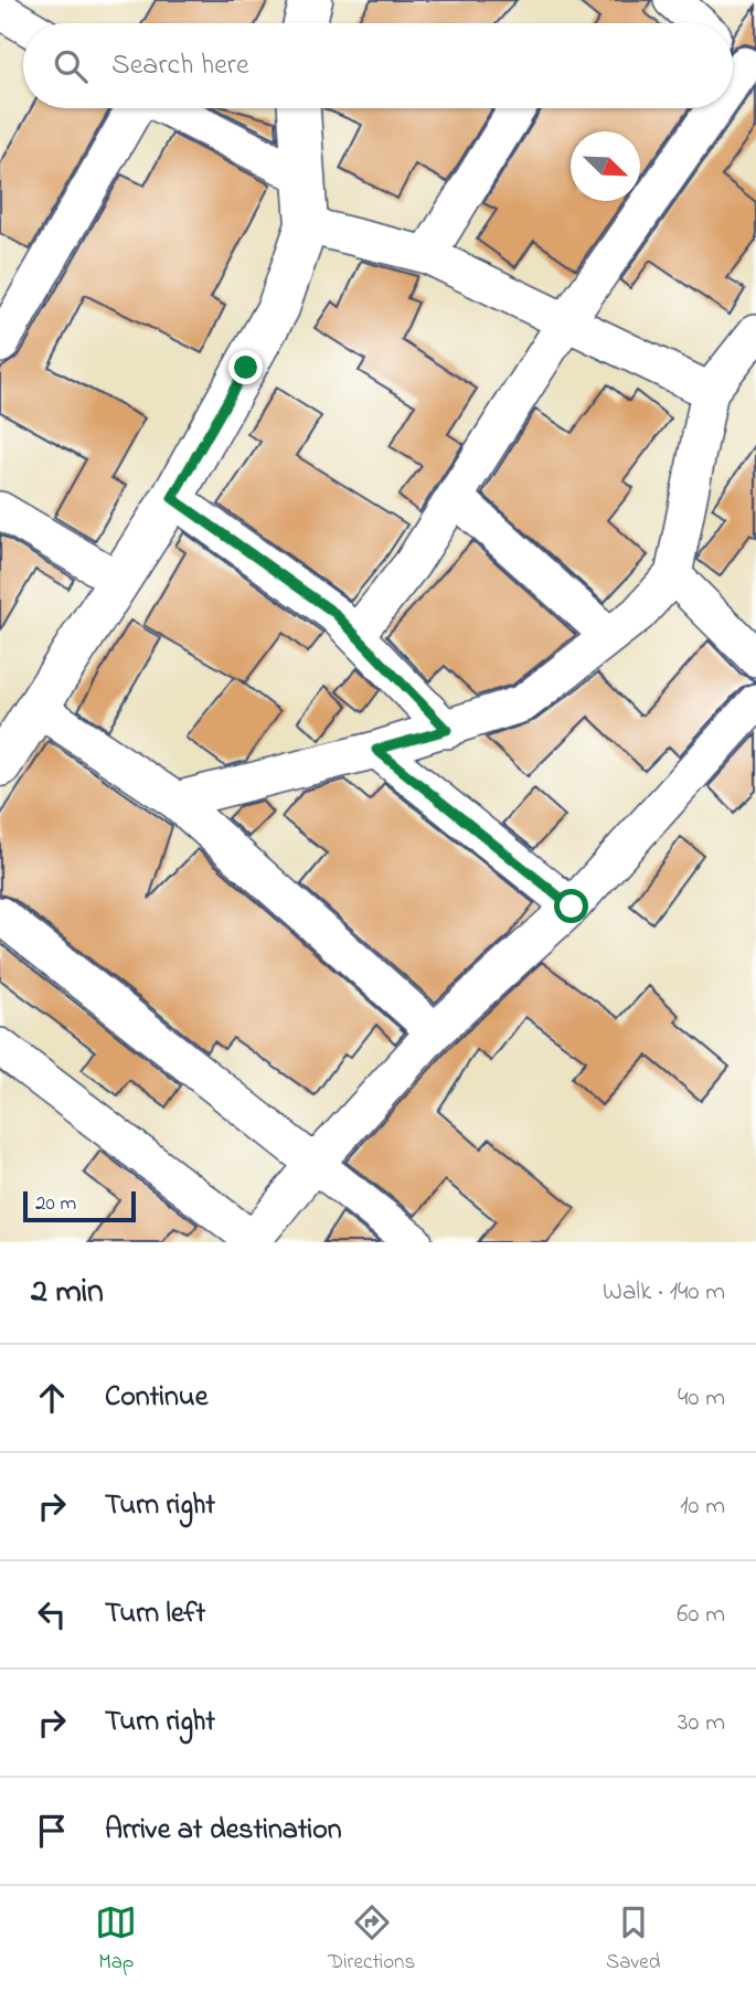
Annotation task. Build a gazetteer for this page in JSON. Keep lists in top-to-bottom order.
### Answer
{
  "scale_bar": "20 m",
  "north": "bottom right",
  "page": {
    "search": "Search here",
    "scale": "20 m",
    "heading": ["2 min", "Walk · 140 m"],
    "list": [
      ["Continue", "40 m"],
      ["Turn right", "10 m"],
      ["Turn left", "60 m"],
      ["Turn right", "30 m"],
      "Arrive at destination"
    ],
    "nav": ["Map", "Directions", "Saved"]
  }
}
